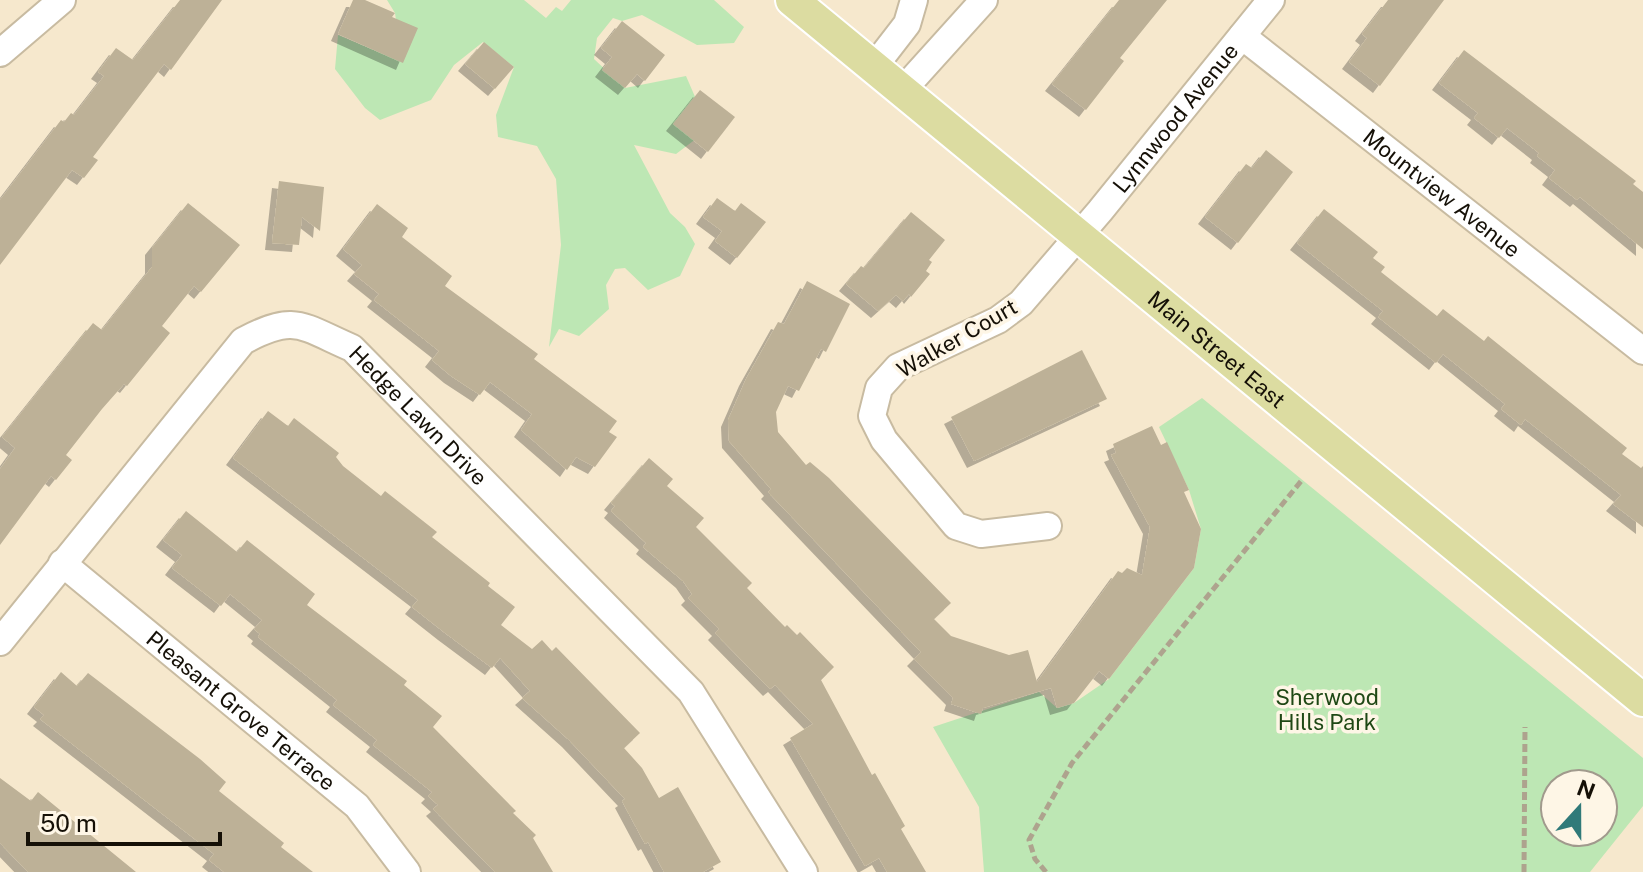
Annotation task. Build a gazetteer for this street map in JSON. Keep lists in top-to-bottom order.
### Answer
{
  "streets": {
    "main road": ["Main Street East"],
    "street": [
      "Lynnwood Avenue",
      "Mountview Avenue",
      "Walker Court",
      "Hedge Lawn Drive",
      "Pleasant Grove Terrace"
    ]
  },
  "crossings": [
    ["Lynnwood Avenue", "Mountview Avenue"],
    ["Lynnwood Avenue", "Walker Court"],
    ["Lynnwood Avenue", "Main Street East"],
    ["Walker Court", "Main Street East"],
    ["Hedge Lawn Drive", "Pleasant Grove Terrace"]
  ],
  "parks": ["Sherwood Hills Park"],
  "scale_bar": "50 m",
  "north": "top"
}
